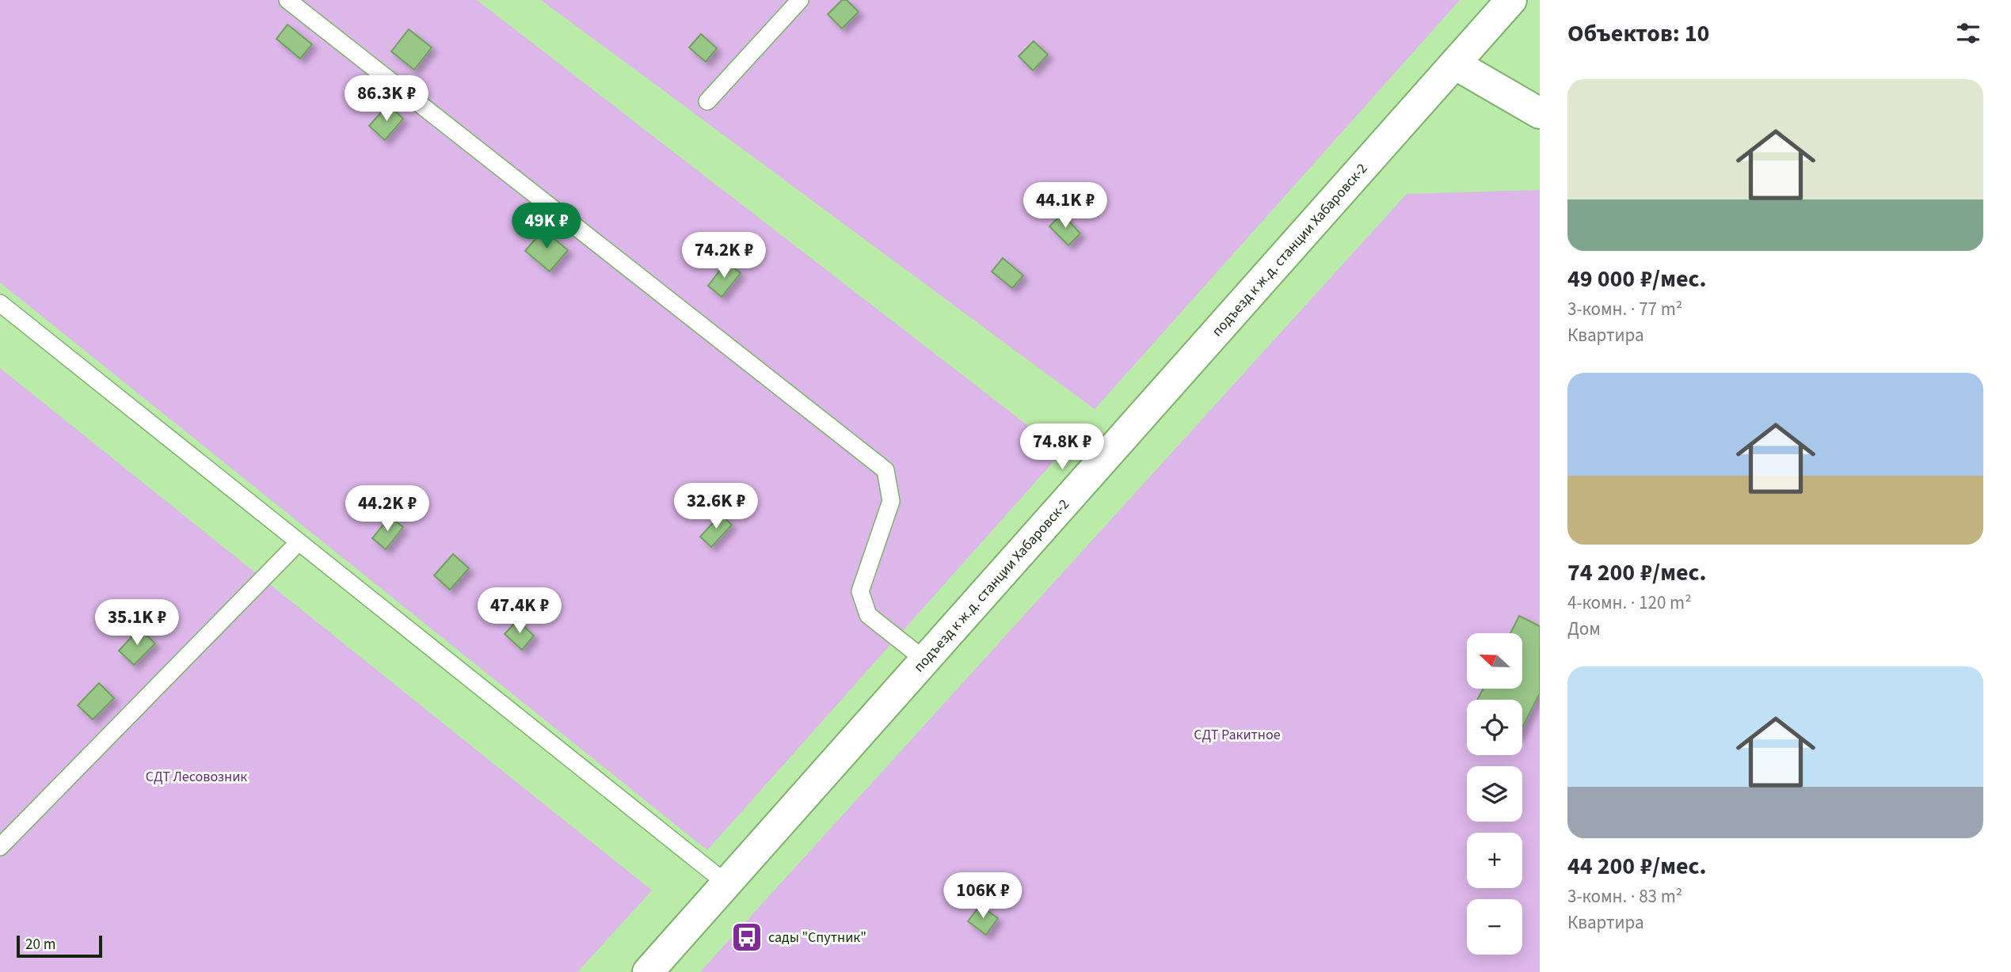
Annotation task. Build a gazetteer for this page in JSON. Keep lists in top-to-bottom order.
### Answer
{
  "streets": {
    "street": ["подъезд к ж.д. станции Хабаровск-2"]
  },
  "parks": ["СДТ Ракитное", "СДТ Лесовозник"],
  "places": {
    "bus stop": ["сады \"Спутник\""]
  },
  "scale_bar": "20 m",
  "north": "left",
  "page": {
    "heading": "Объектов: 10",
    "list": [
      {
        "name": "49 000 ₽/мес.",
        "note": "3-комн. · 77 m² · Квартира"
      },
      {
        "name": "74 200 ₽/мес.",
        "note": "4-комн. · 120 m² · Дом"
      },
      {
        "name": "44 200 ₽/мес.",
        "note": "3-комн. · 83 m² · Квартира"
      }
    ],
    "price": [
      "86.3K ₽",
      "44.1K ₽",
      "49K ₽",
      "74.2K ₽",
      "74.8K ₽",
      "32.6K ₽",
      "44.2K ₽",
      "47.4K ₽",
      "35.1K ₽",
      "106K ₽"
    ],
    "map_buttons": ["+", "−"],
    "scale": "20 m"
  }
}
